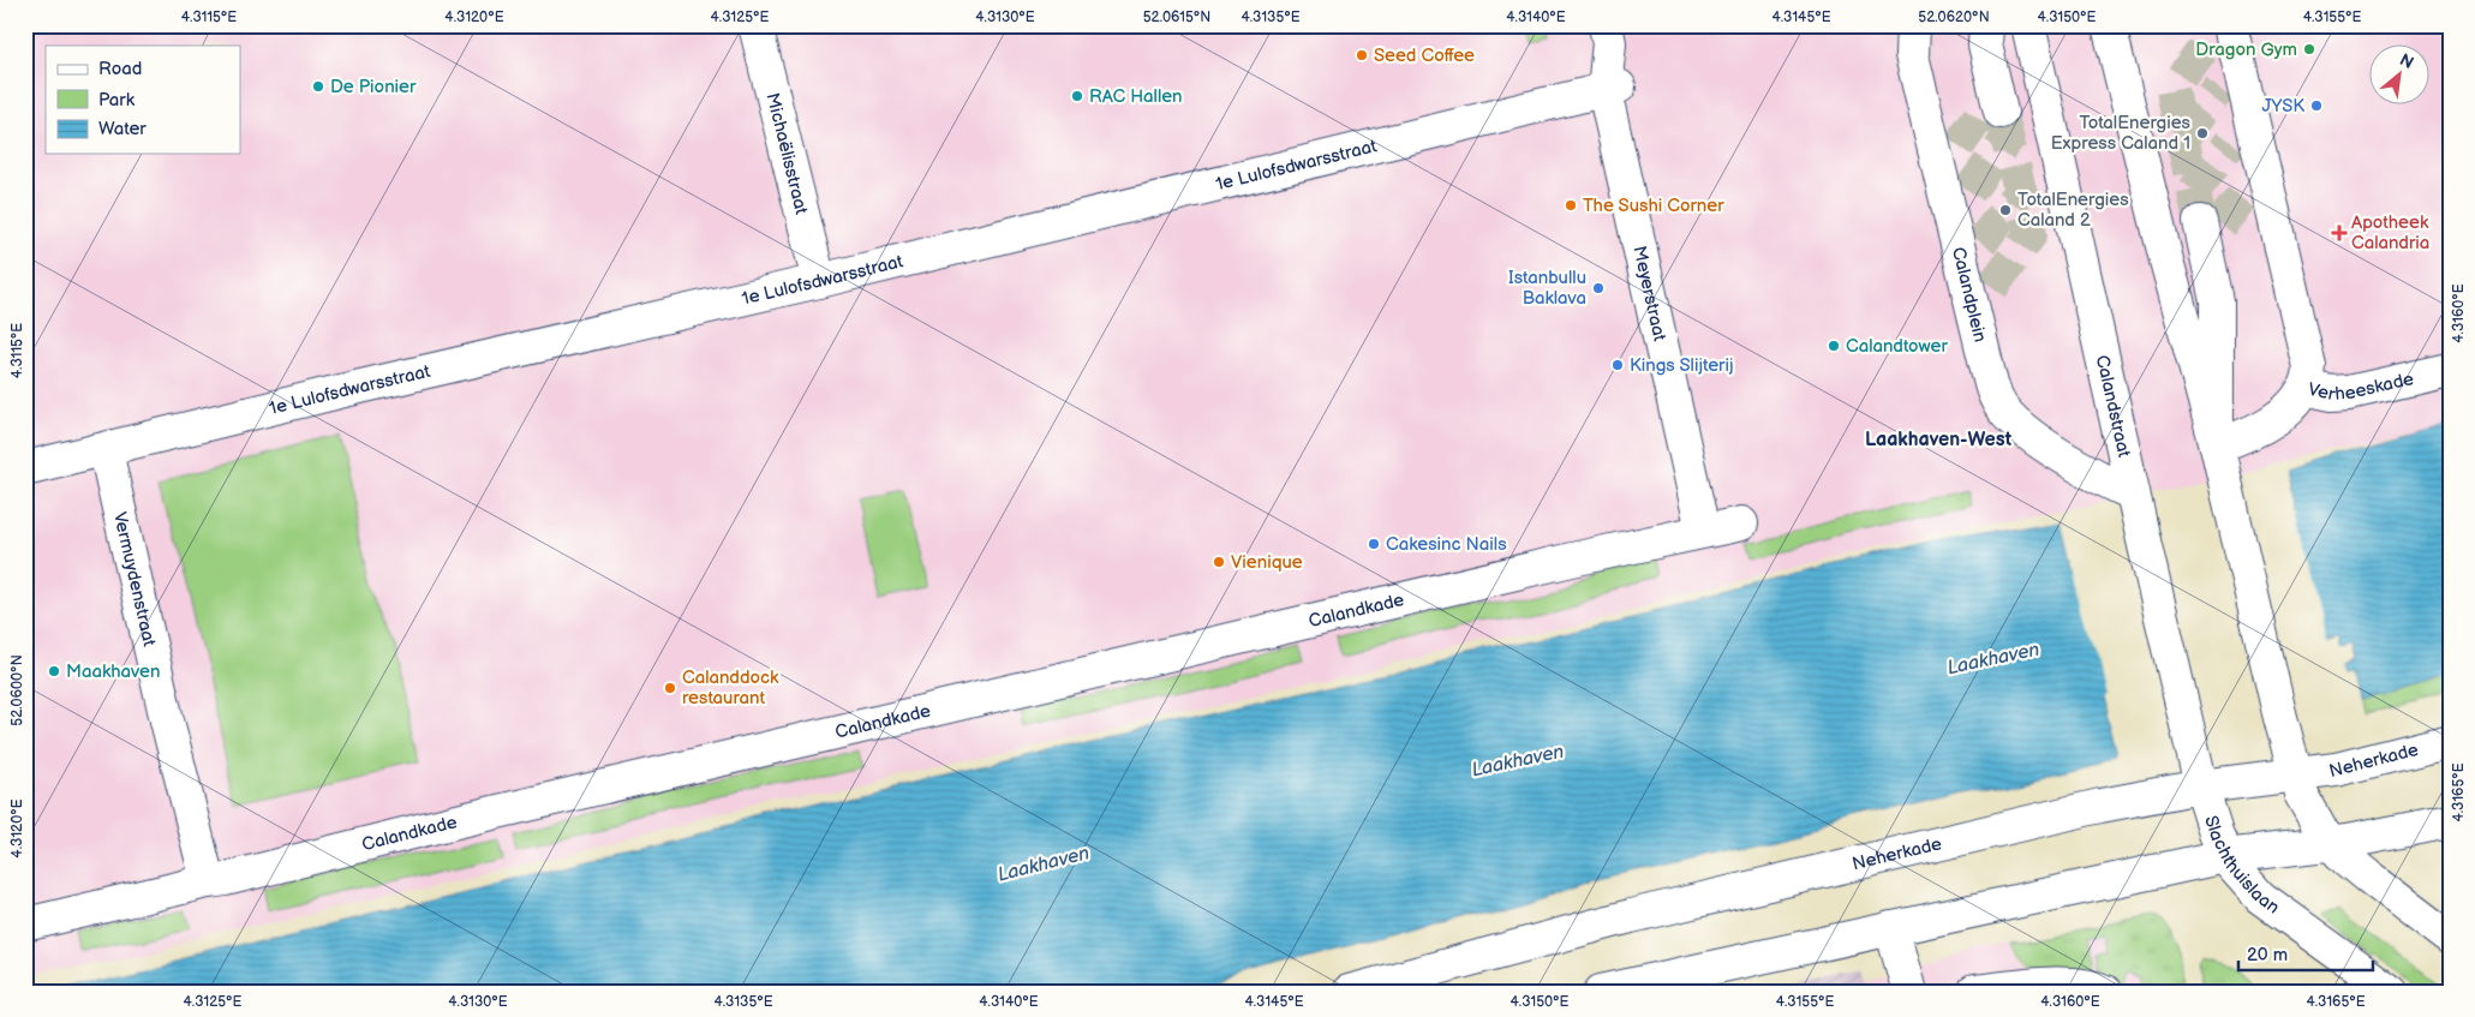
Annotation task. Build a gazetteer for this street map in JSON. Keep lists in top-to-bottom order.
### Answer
{
  "streets": {
    "street": [
      "Michaëlisstraat",
      "1e Lulofsdwarsstraat",
      "Meyerstraat",
      "Calandplein",
      "Verheeskade",
      "Calandstraat",
      "Vermuydenstraat",
      "Calandkade",
      "Neherkade",
      "Slachthuislaan"
    ]
  },
  "crossings": [
    ["Michaëlisstraat", "1e Lulofsdwarsstraat"],
    ["1e Lulofsdwarsstraat", "Meyerstraat"],
    ["1e Lulofsdwarsstraat", "Vermuydenstraat"],
    ["Meyerstraat", "Calandkade"],
    ["Calandplein", "Calandstraat"],
    ["Calandstraat", "Neherkade"],
    ["Calandstraat", "Slachthuislaan"],
    ["Vermuydenstraat", "Calandkade"],
    ["Neherkade", "Slachthuislaan"]
  ],
  "districts": ["Laakhaven-West"],
  "water": ["Laakhaven"],
  "places": {
    "other": [
      "Dragon Gym",
      "Seed Coffee",
      "De Pionier",
      "RAC Hallen",
      "JYSK",
      "TotalEnergies Express Caland 1",
      "The Sushi Corner",
      "TotalEnergies Caland 2",
      "Istanbullu Baklava",
      "Calandtower",
      "Kings Slijterij",
      "Cakesinc Nails",
      "Vienique",
      "Maakhaven",
      "Calanddock restaurant"
    ],
    "health": ["Apotheek Calandria"]
  },
  "legend": ["Road", "Park", "Water"],
  "scale_bar": "20 m",
  "north": "top right",
  "coordinates": [
    "4.3115°E",
    "4.3120°E",
    "4.3125°E",
    "4.3130°E",
    "52.0615°N",
    "4.3135°E",
    "4.3140°E",
    "4.3145°E",
    "52.0620°N",
    "4.3150°E",
    "4.3155°E",
    "4.3160°E",
    "52.0600°N",
    "4.3165°E"
  ]
}
